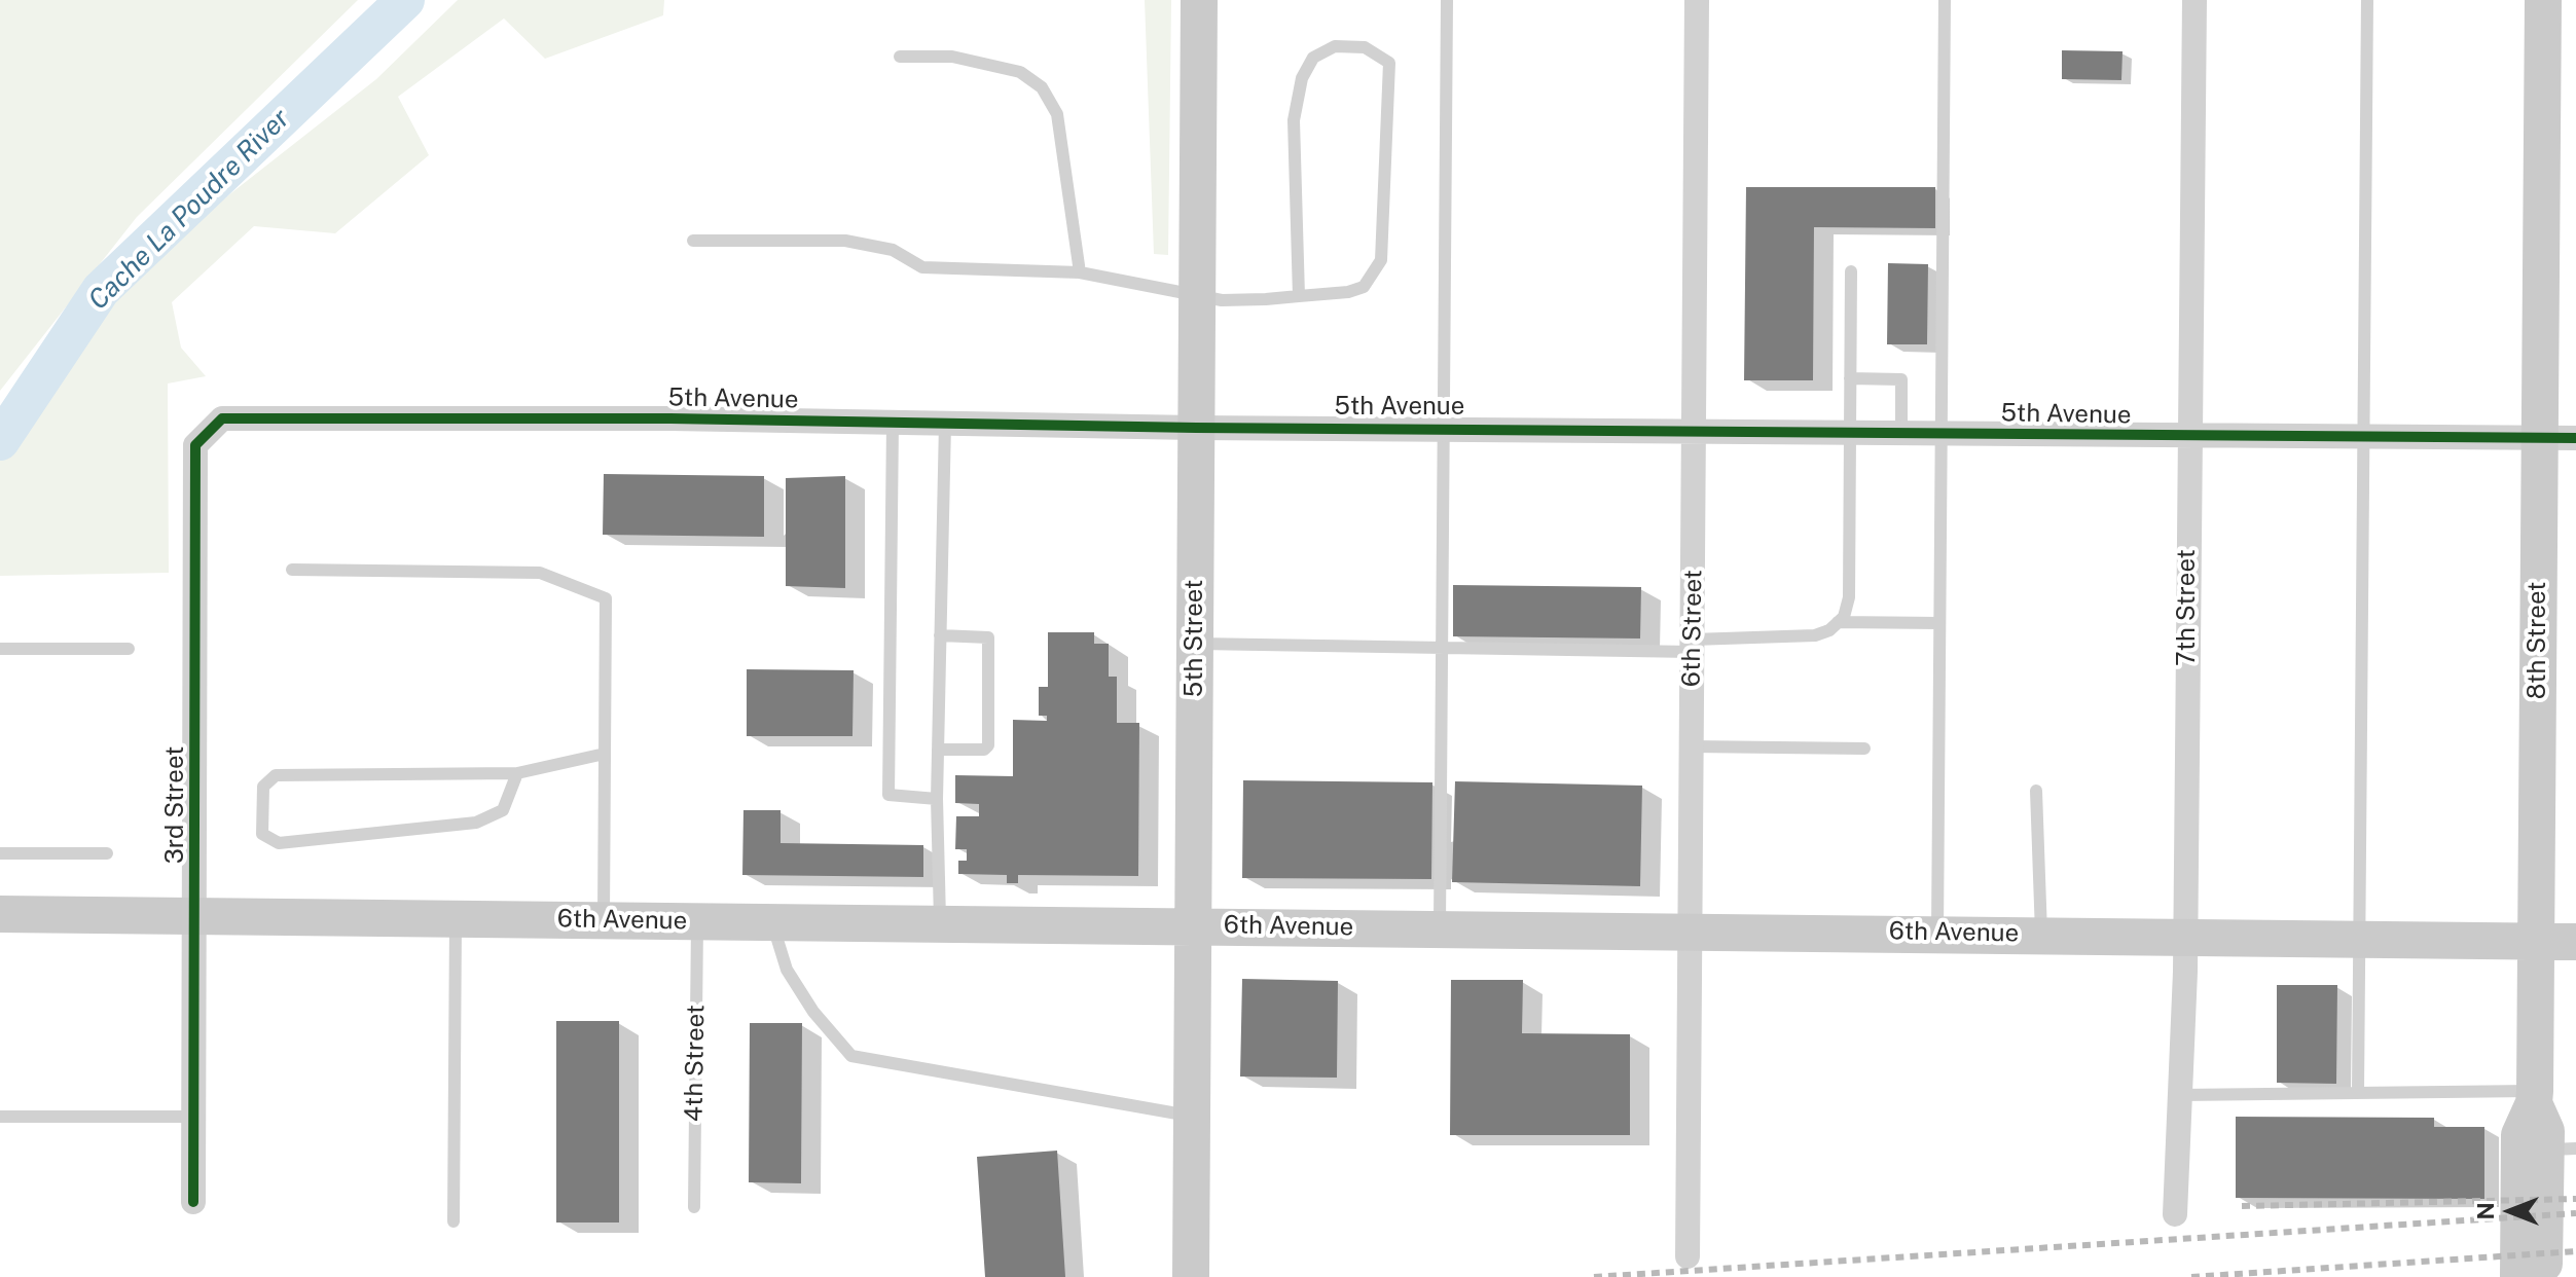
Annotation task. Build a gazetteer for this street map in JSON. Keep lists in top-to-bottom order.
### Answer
{
  "streets": {
    "main road": ["5th Street", "8th Street", "6th Avenue"],
    "street": [
      "5th Avenue",
      "7th Street",
      "6th Street",
      "3rd Street"
    ],
    "lane": ["4th Street"]
  },
  "crossings": [
    ["5th Avenue", "7th Street"],
    ["5th Avenue", "6th Street"],
    ["5th Avenue", "5th Street"],
    ["5th Avenue", "8th Street"],
    ["5th Avenue", "3rd Street"],
    ["7th Street", "6th Avenue"],
    ["6th Street", "6th Avenue"],
    ["5th Street", "6th Avenue"],
    ["8th Street", "6th Avenue"],
    ["3rd Street", "6th Avenue"],
    ["6th Avenue", "4th Street"]
  ],
  "water": ["Cache La Poudre River"],
  "north": "left"
}
